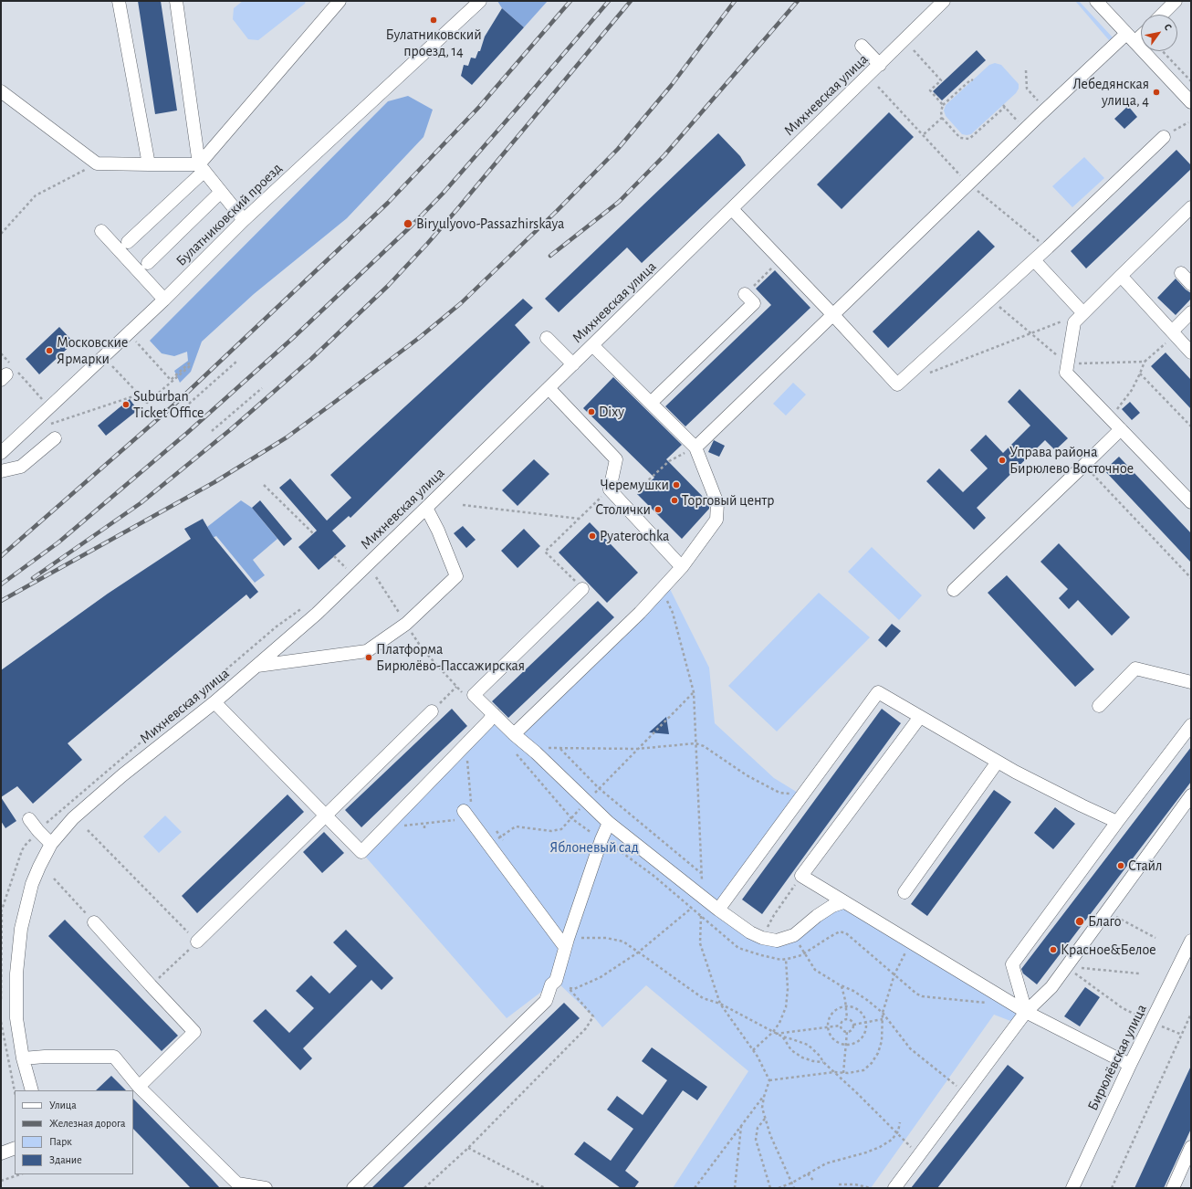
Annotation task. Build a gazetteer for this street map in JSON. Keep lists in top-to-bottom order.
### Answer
{
  "streets": {
    "street": ["Михневская улица", "Булатниковский проезд", "Бирюлёвская улица"]
  },
  "parks": ["Яблоневый сад"],
  "places": [
    "Булатниковский проезд, 14",
    "Лебедянская улица, 4",
    "Biryulyovo-Passazhirskaya",
    "Московские Ярмарки",
    "Suburban Ticket Office",
    "Dixy",
    "Управа района Бирюлево Восточное",
    "Черемушки",
    "Торговый центр",
    "Столички",
    "Pyaterochka",
    "Платформа Бирюлёво-Пассажирская",
    "Стайл",
    "Благо",
    "Красное&Белое"
  ],
  "legend": [
    "Улица",
    "Железная дорога",
    "Парк",
    "Здание"
  ],
  "north": "top right"
}
